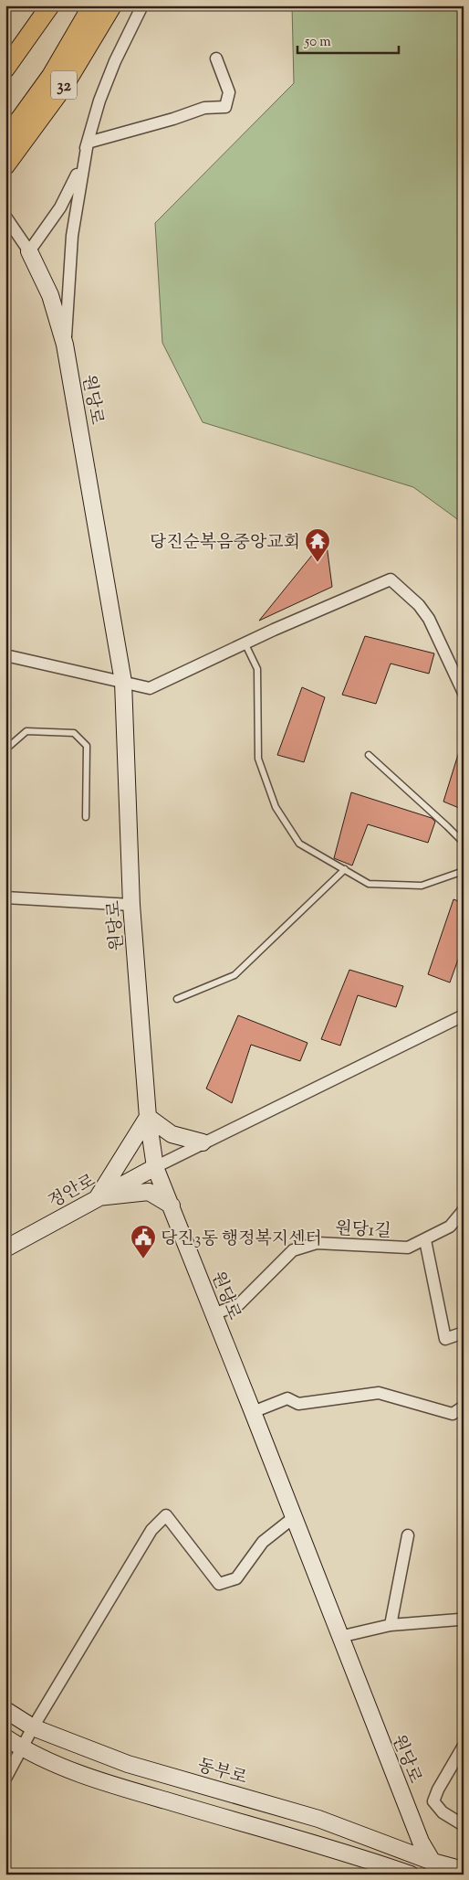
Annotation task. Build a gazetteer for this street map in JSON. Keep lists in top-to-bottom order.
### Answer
{
  "streets": {
    "main road": ["32"],
    "street": [
      "원당로",
      "정안로",
      "원당1길",
      "동부로"
    ]
  },
  "crossings": [
    ["원당로", "정안로"],
    ["원당로", "원당1길"],
    ["원당로", "동부로"]
  ],
  "places": {
    "temple": ["당진순복음중앙교회"],
    "public building": ["당진3동 행정복지센터"]
  },
  "scale_bar": "50 m"
}
